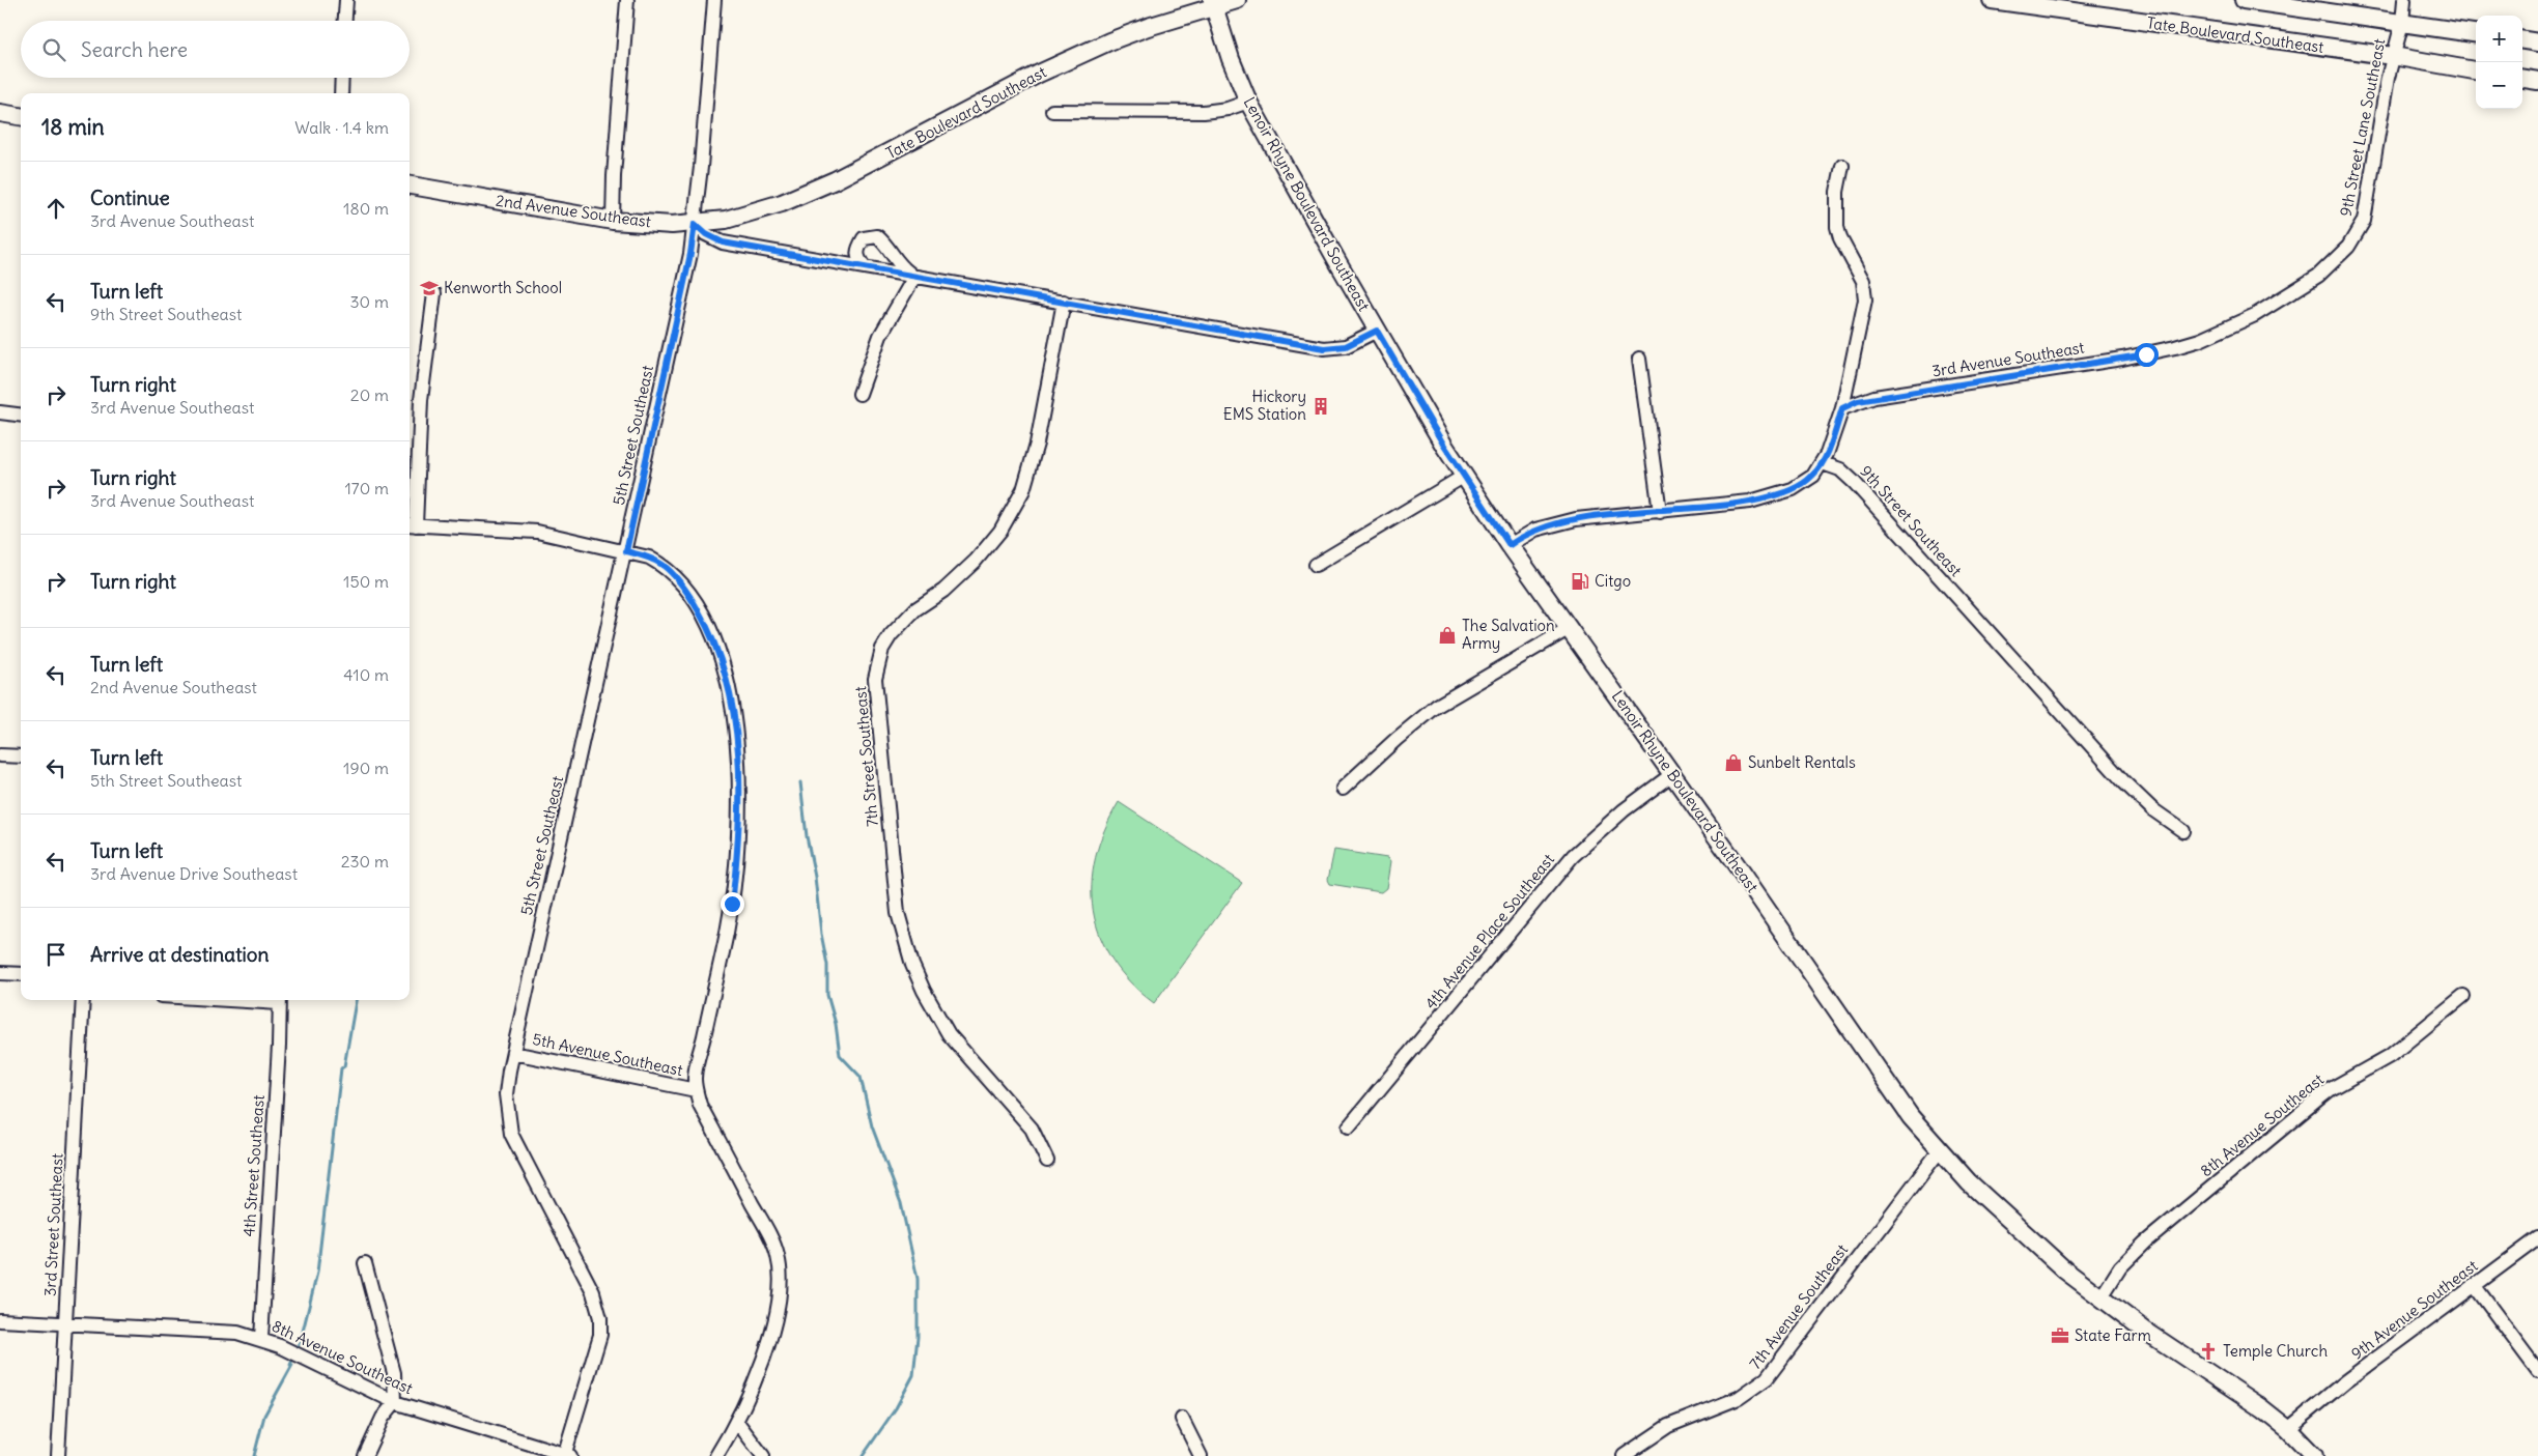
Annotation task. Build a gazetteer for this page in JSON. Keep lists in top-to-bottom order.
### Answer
{
  "streets": {
    "main road": ["Tate Boulevard Southeast", "Lenoir Rhyne Boulevard Southeast", "2nd Avenue Southeast"],
    "street": [
      "9th Street Lane Southeast",
      "3rd Avenue Southeast",
      "5th Street Southeast",
      "9th Street Southeast",
      "7th Street Southeast",
      "4th Avenue Place Southeast",
      "5th Avenue Southeast",
      "8th Avenue Southeast",
      "4th Street Southeast",
      "3rd Street Southeast",
      "7th Avenue Southeast",
      "9th Avenue Southeast"
    ]
  },
  "crossings": [
    ["Tate Boulevard Southeast", "9th Street Lane Southeast"],
    ["Tate Boulevard Southeast", "Lenoir Rhyne Boulevard Southeast"],
    ["Tate Boulevard Southeast", "2nd Avenue Southeast"],
    ["Tate Boulevard Southeast", "5th Street Southeast"],
    ["9th Street Lane Southeast", "3rd Avenue Southeast"],
    ["Lenoir Rhyne Boulevard Southeast", "4th Avenue Place Southeast"],
    ["Lenoir Rhyne Boulevard Southeast", "8th Avenue Southeast"],
    ["Lenoir Rhyne Boulevard Southeast", "7th Avenue Southeast"],
    ["Lenoir Rhyne Boulevard Southeast", "9th Avenue Southeast"],
    ["2nd Avenue Southeast", "5th Street Southeast"],
    ["5th Street Southeast", "5th Avenue Southeast"],
    ["5th Street Southeast", "8th Avenue Southeast"],
    ["8th Avenue Southeast", "4th Street Southeast"],
    ["8th Avenue Southeast", "3rd Street Southeast"]
  ],
  "places": {
    "school or university": ["Kenworth School"],
    "building": ["Hickory EMS Station"],
    "fuel station": ["Citgo"],
    "shop": ["The Salvation Army", "Sunbelt Rentals"],
    "office": ["State Farm"],
    "church": ["Temple Church"]
  },
  "page": {
    "map_buttons": ["+", "−"],
    "search": "Search here",
    "heading": ["18 min", "Walk · 1.4 km"],
    "list": [
      ["Continue", "3rd Avenue Southeast", "180 m"],
      ["Turn left", "9th Street Southeast", "30 m"],
      ["Turn right", "3rd Avenue Southeast", "20 m"],
      ["Turn right", "3rd Avenue Southeast", "170 m"],
      ["Turn right", "150 m"],
      ["Turn left", "2nd Avenue Southeast", "410 m"],
      ["Turn left", "5th Street Southeast", "190 m"],
      ["Turn left", "3rd Avenue Drive Southeast", "230 m"],
      "Arrive at destination"
    ]
  }
}
